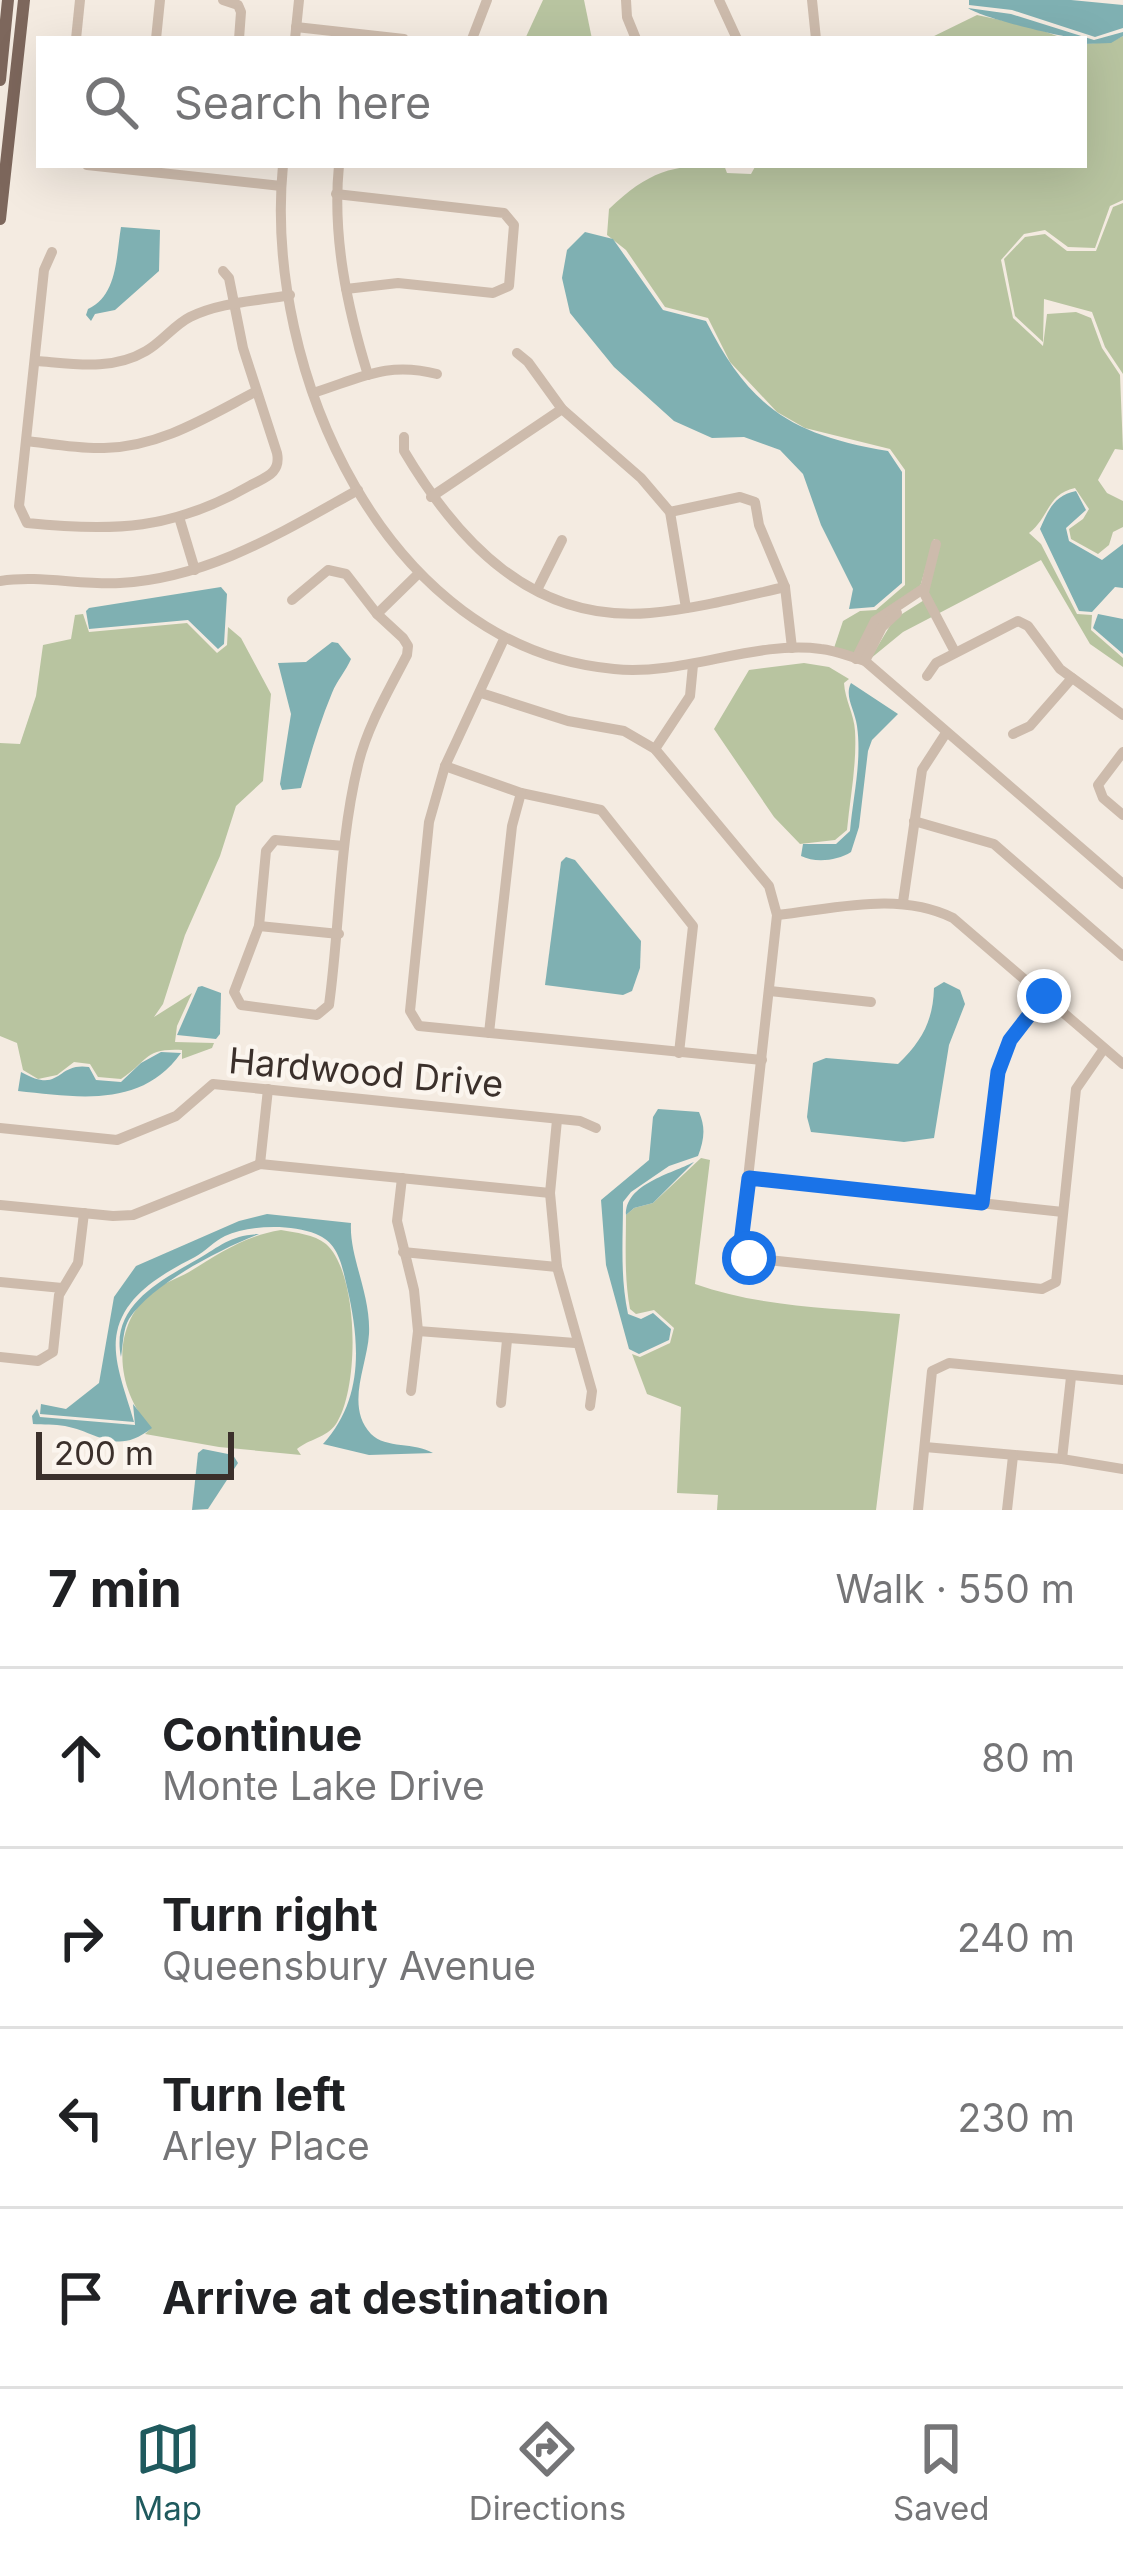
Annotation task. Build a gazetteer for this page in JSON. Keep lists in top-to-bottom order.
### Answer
{
  "streets": {
    "street": ["Hardwood Drive"]
  },
  "scale_bar": "200 m",
  "page": {
    "search": "Search here",
    "scale": "200 m",
    "heading": ["7 min", "Walk · 550 m"],
    "list": [
      ["Continue", "Monte Lake Drive", "80 m"],
      ["Turn right", "Queensbury Avenue", "240 m"],
      ["Turn left", "Arley Place", "230 m"],
      "Arrive at destination"
    ],
    "nav": ["Map", "Directions", "Saved"]
  }
}
